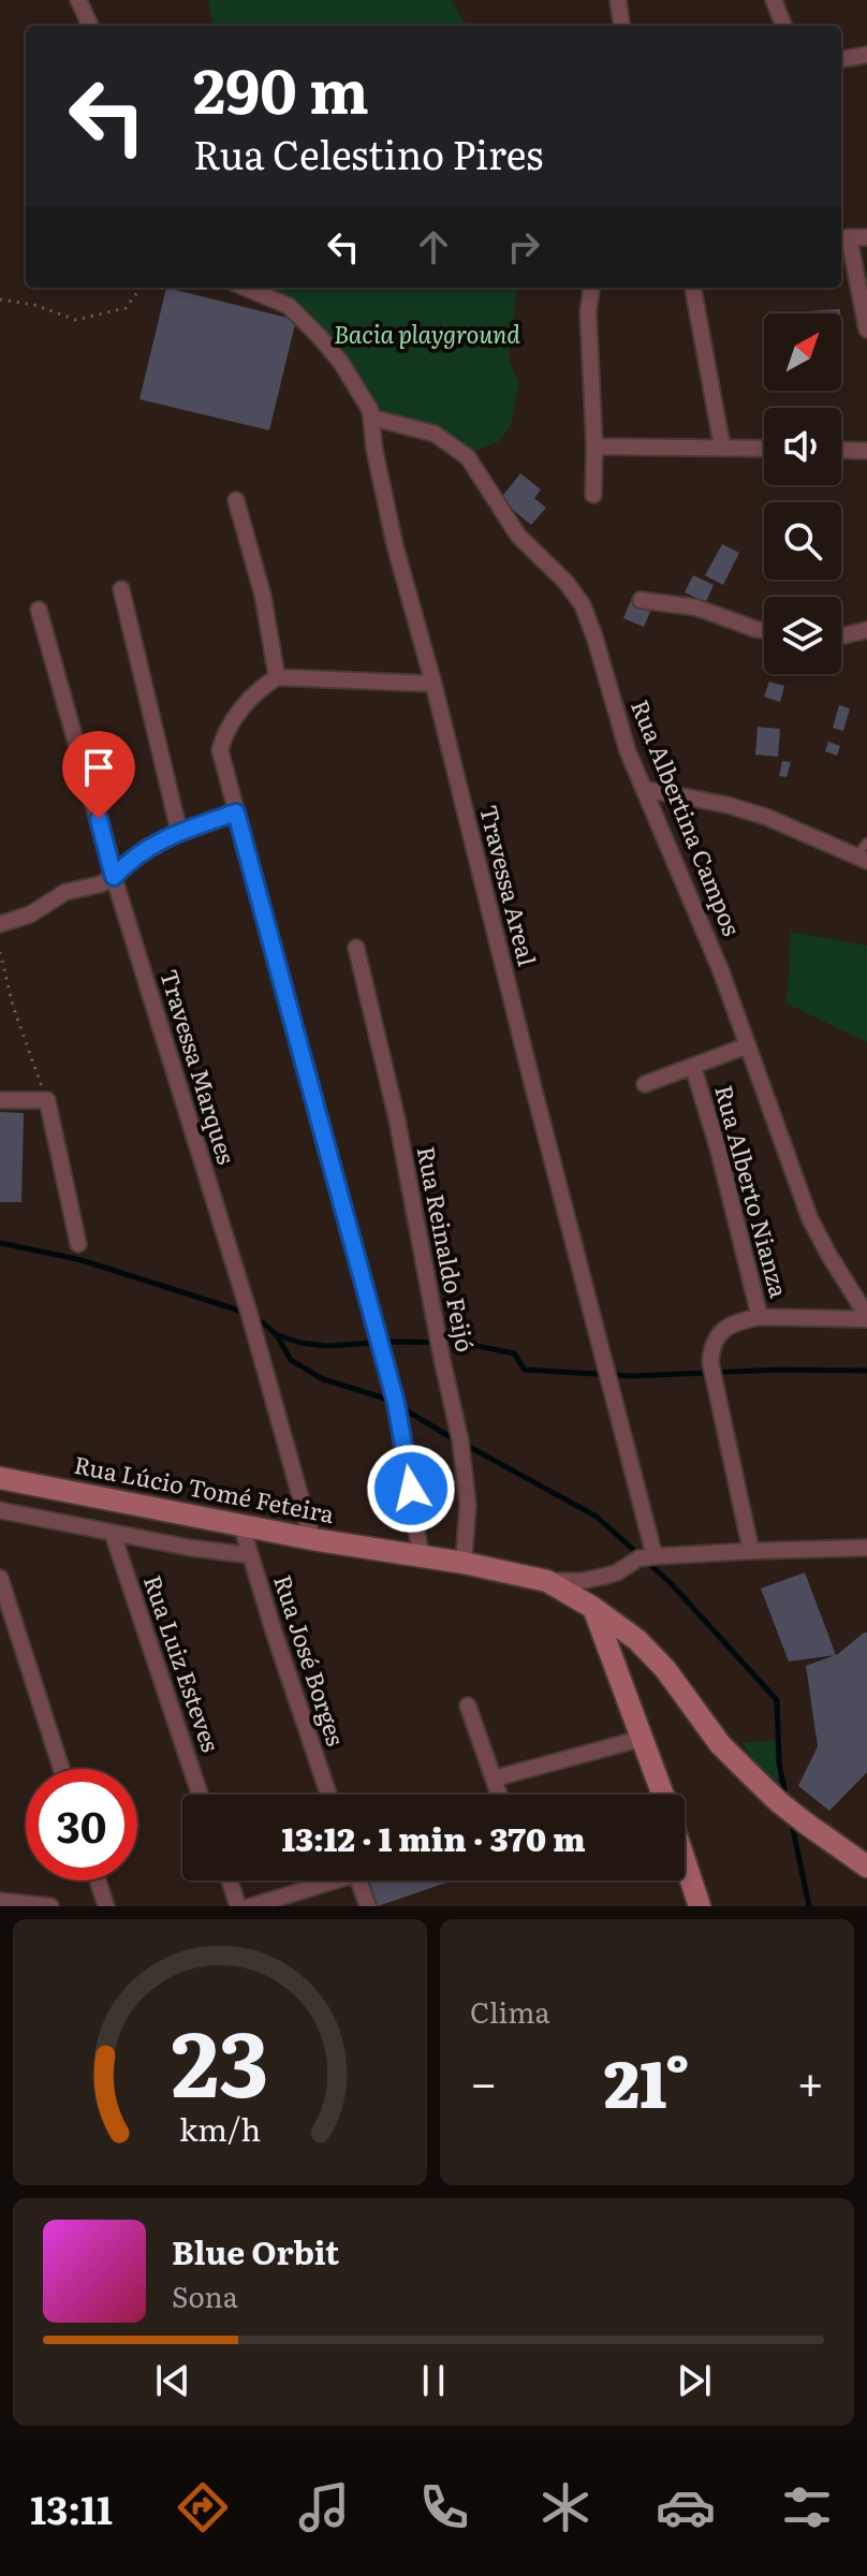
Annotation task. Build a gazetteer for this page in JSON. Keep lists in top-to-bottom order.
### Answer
{
  "streets": {
    "main road": ["Rua Lúcio Tomé Feteira"],
    "street": [
      "Rua Albertina Campos",
      "Travessa Areal",
      "Travessa Marques",
      "Rua Alberto Nianza",
      "Rua Reinaldo Feijó",
      "Rua José Borges",
      "Rua Luiz Esteves"
    ]
  },
  "crossings": [
    ["Rua Albertina Campos", "Travessa Areal"],
    ["Travessa Marques", "Rua Lúcio Tomé Feteira"],
    ["Rua Reinaldo Feijó", "Rua Lúcio Tomé Feteira"],
    ["Rua Lúcio Tomé Feteira", "Rua José Borges"]
  ],
  "parks": ["Bacia playground"],
  "north": "top right",
  "page": {
    "turn": ["290 m", "Rua Celestino Pires"],
    "limit": "30",
    "trip": "13:12 · 1 min · 370 m",
    "tile": "Clima",
    "heat": ["−", "21°", "+"],
    "song": ["Blue Orbit", "Sona"],
    "tabs": "13:11",
    "gauge": ["23", "km/h"]
  }
}
